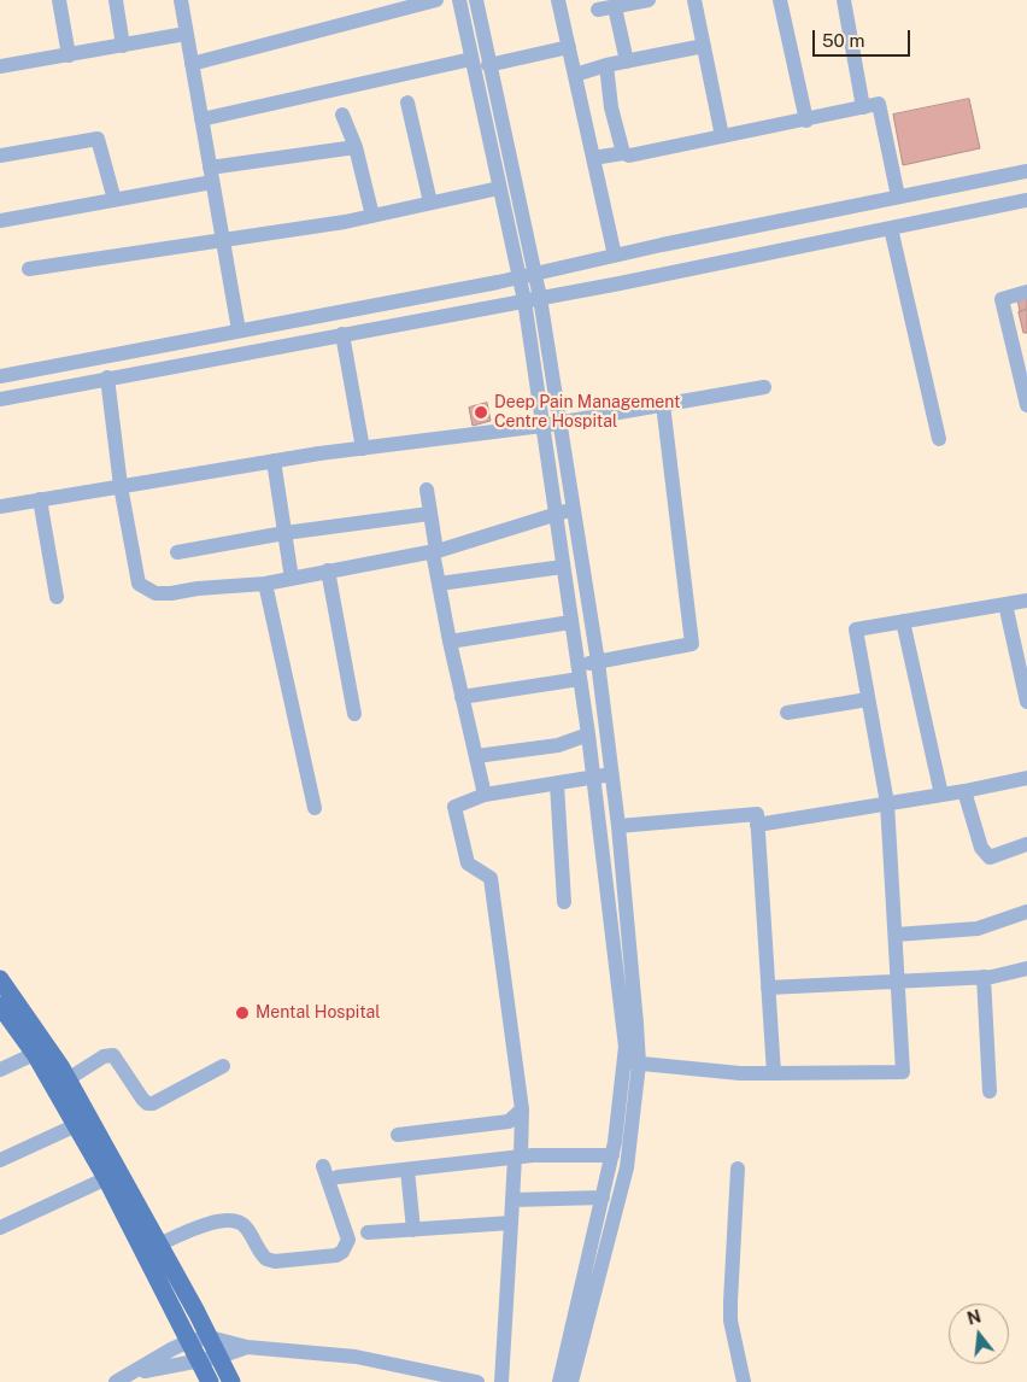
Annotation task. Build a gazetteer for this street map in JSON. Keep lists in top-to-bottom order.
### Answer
{
  "places": ["Deep Pain Management Centre Hospital", "Mental Hospital"],
  "scale_bar": "50 m",
  "north": "top"
}
